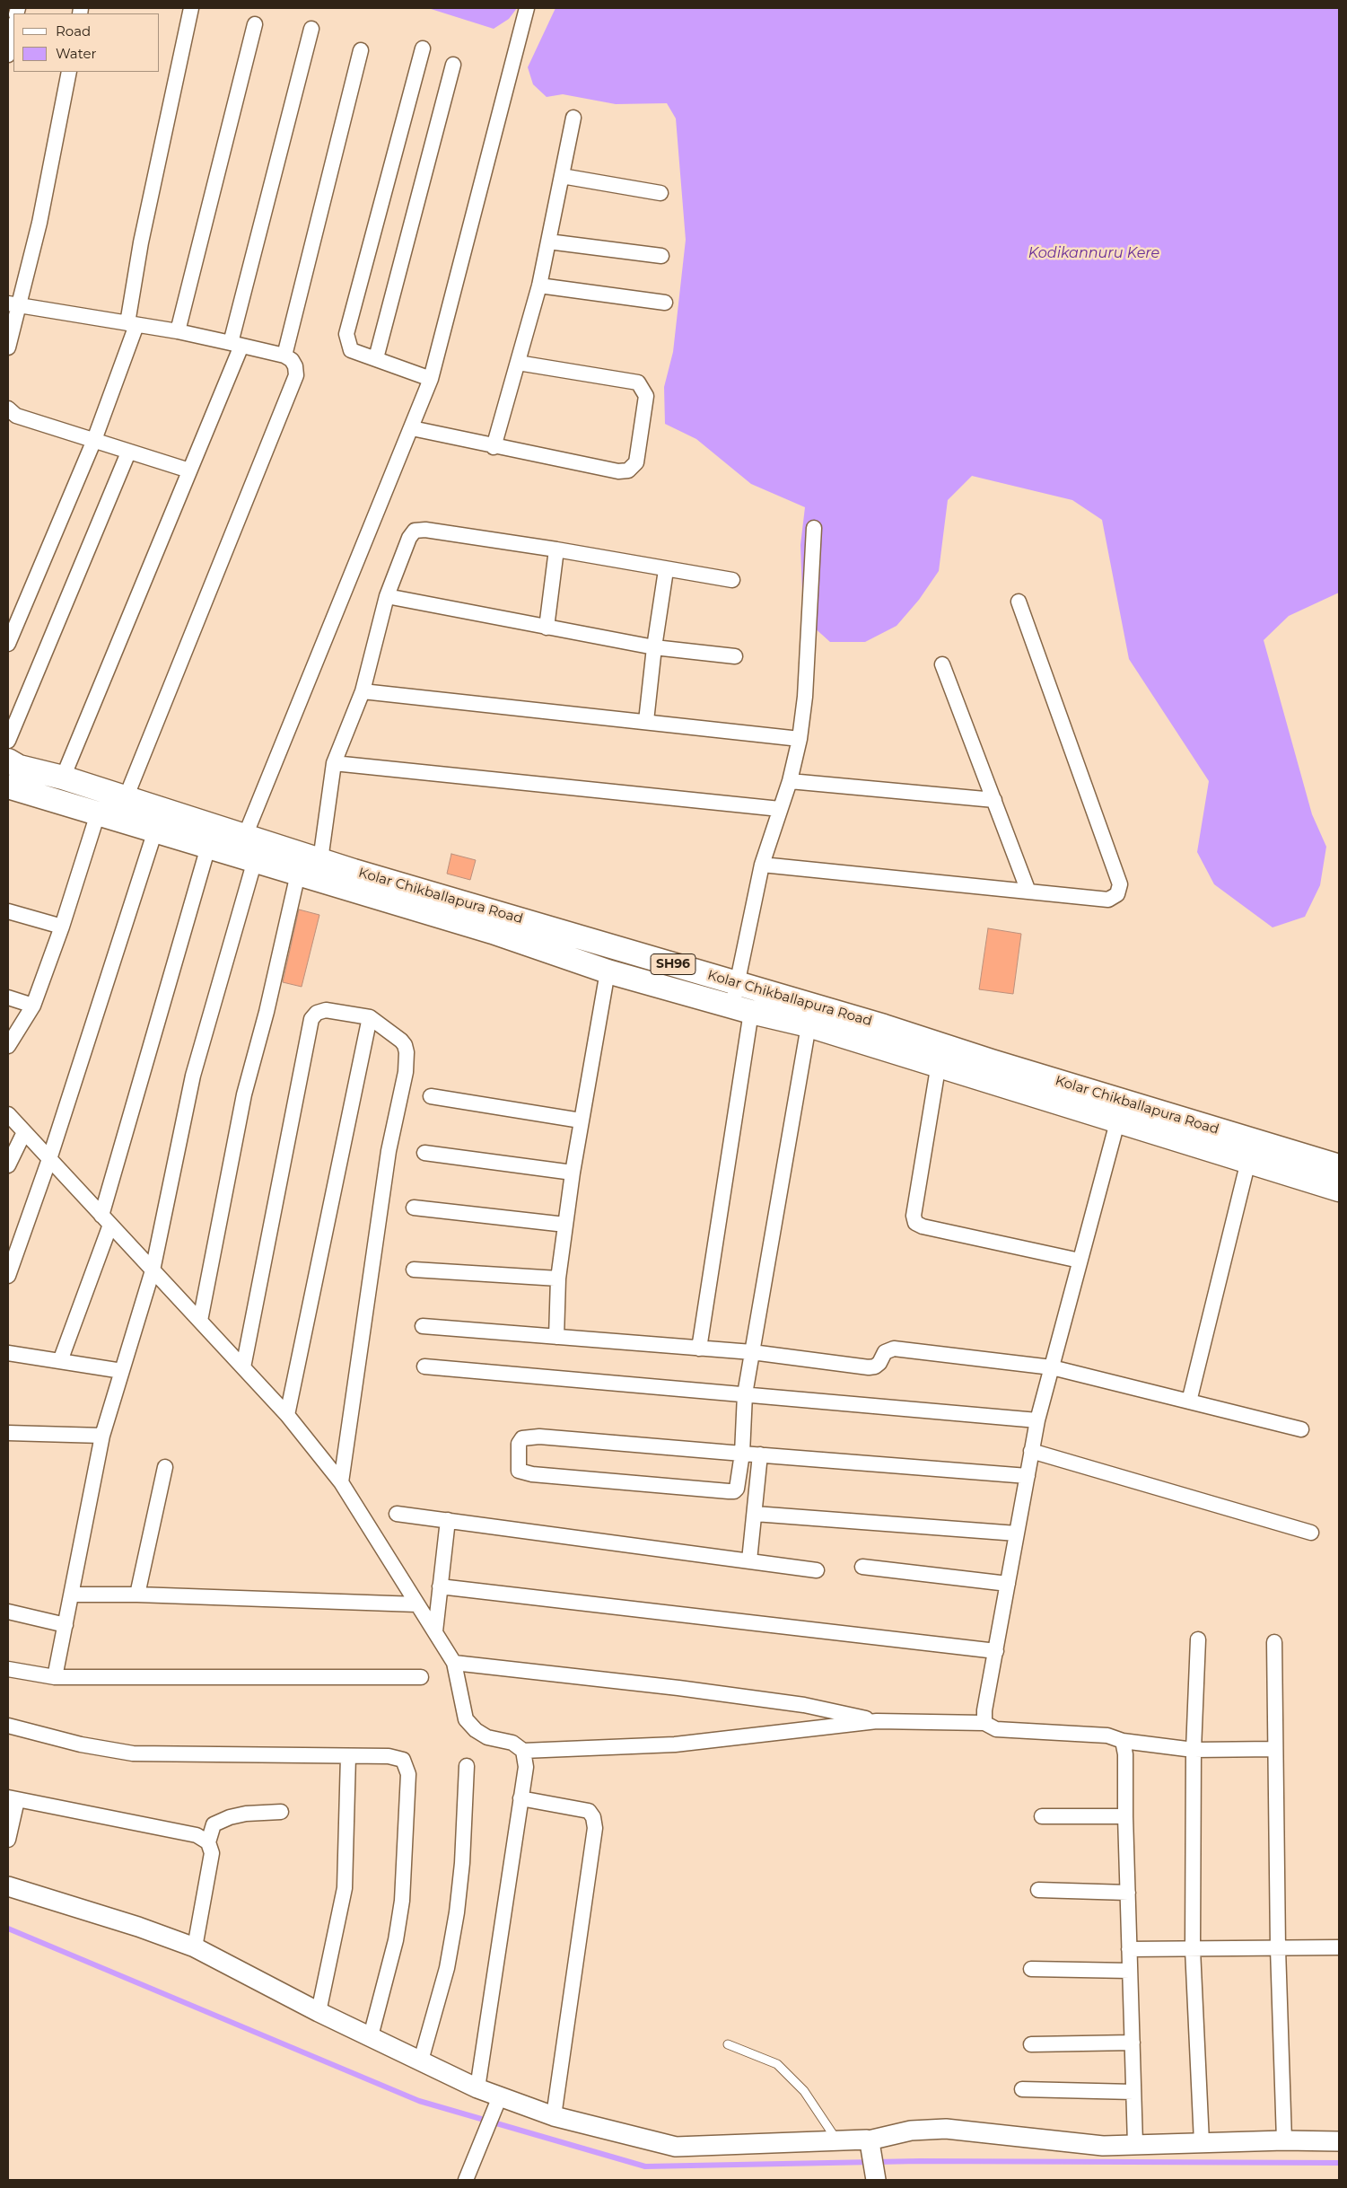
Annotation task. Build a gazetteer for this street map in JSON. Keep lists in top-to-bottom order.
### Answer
{
  "streets": {
    "main road": ["Kolar Chikballapura Road", "SH96"]
  },
  "water": ["Kodikannuru Kere"],
  "legend": ["Road", "Water"]
}
